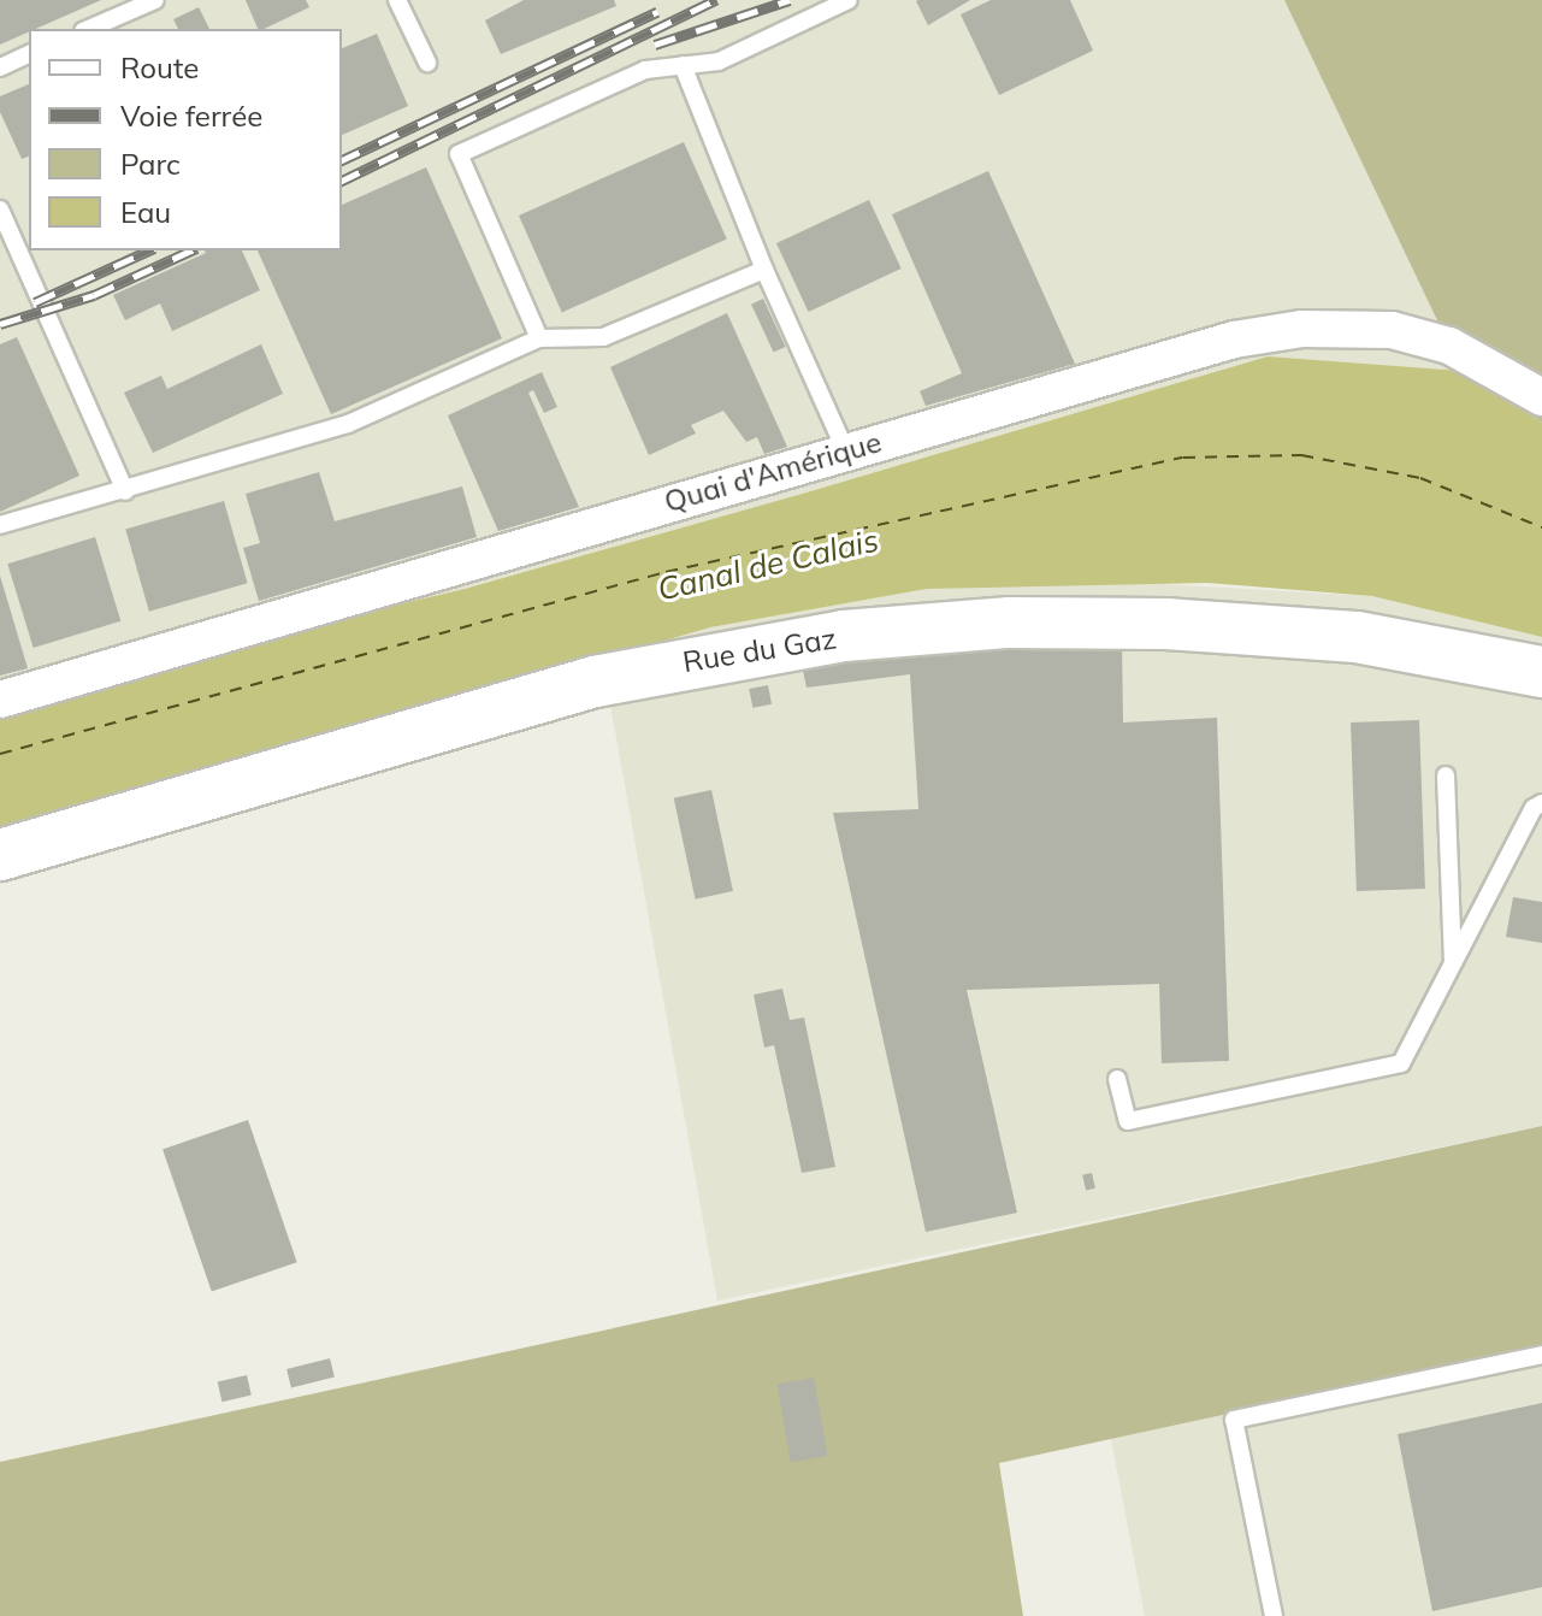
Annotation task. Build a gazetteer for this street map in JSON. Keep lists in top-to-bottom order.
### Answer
{
  "streets": {
    "street": ["Quai d'Amérique", "Rue du Gaz"]
  },
  "water": ["Canal de Calais"],
  "legend": [
    "Route",
    "Voie ferrée",
    "Parc",
    "Eau"
  ]
}
